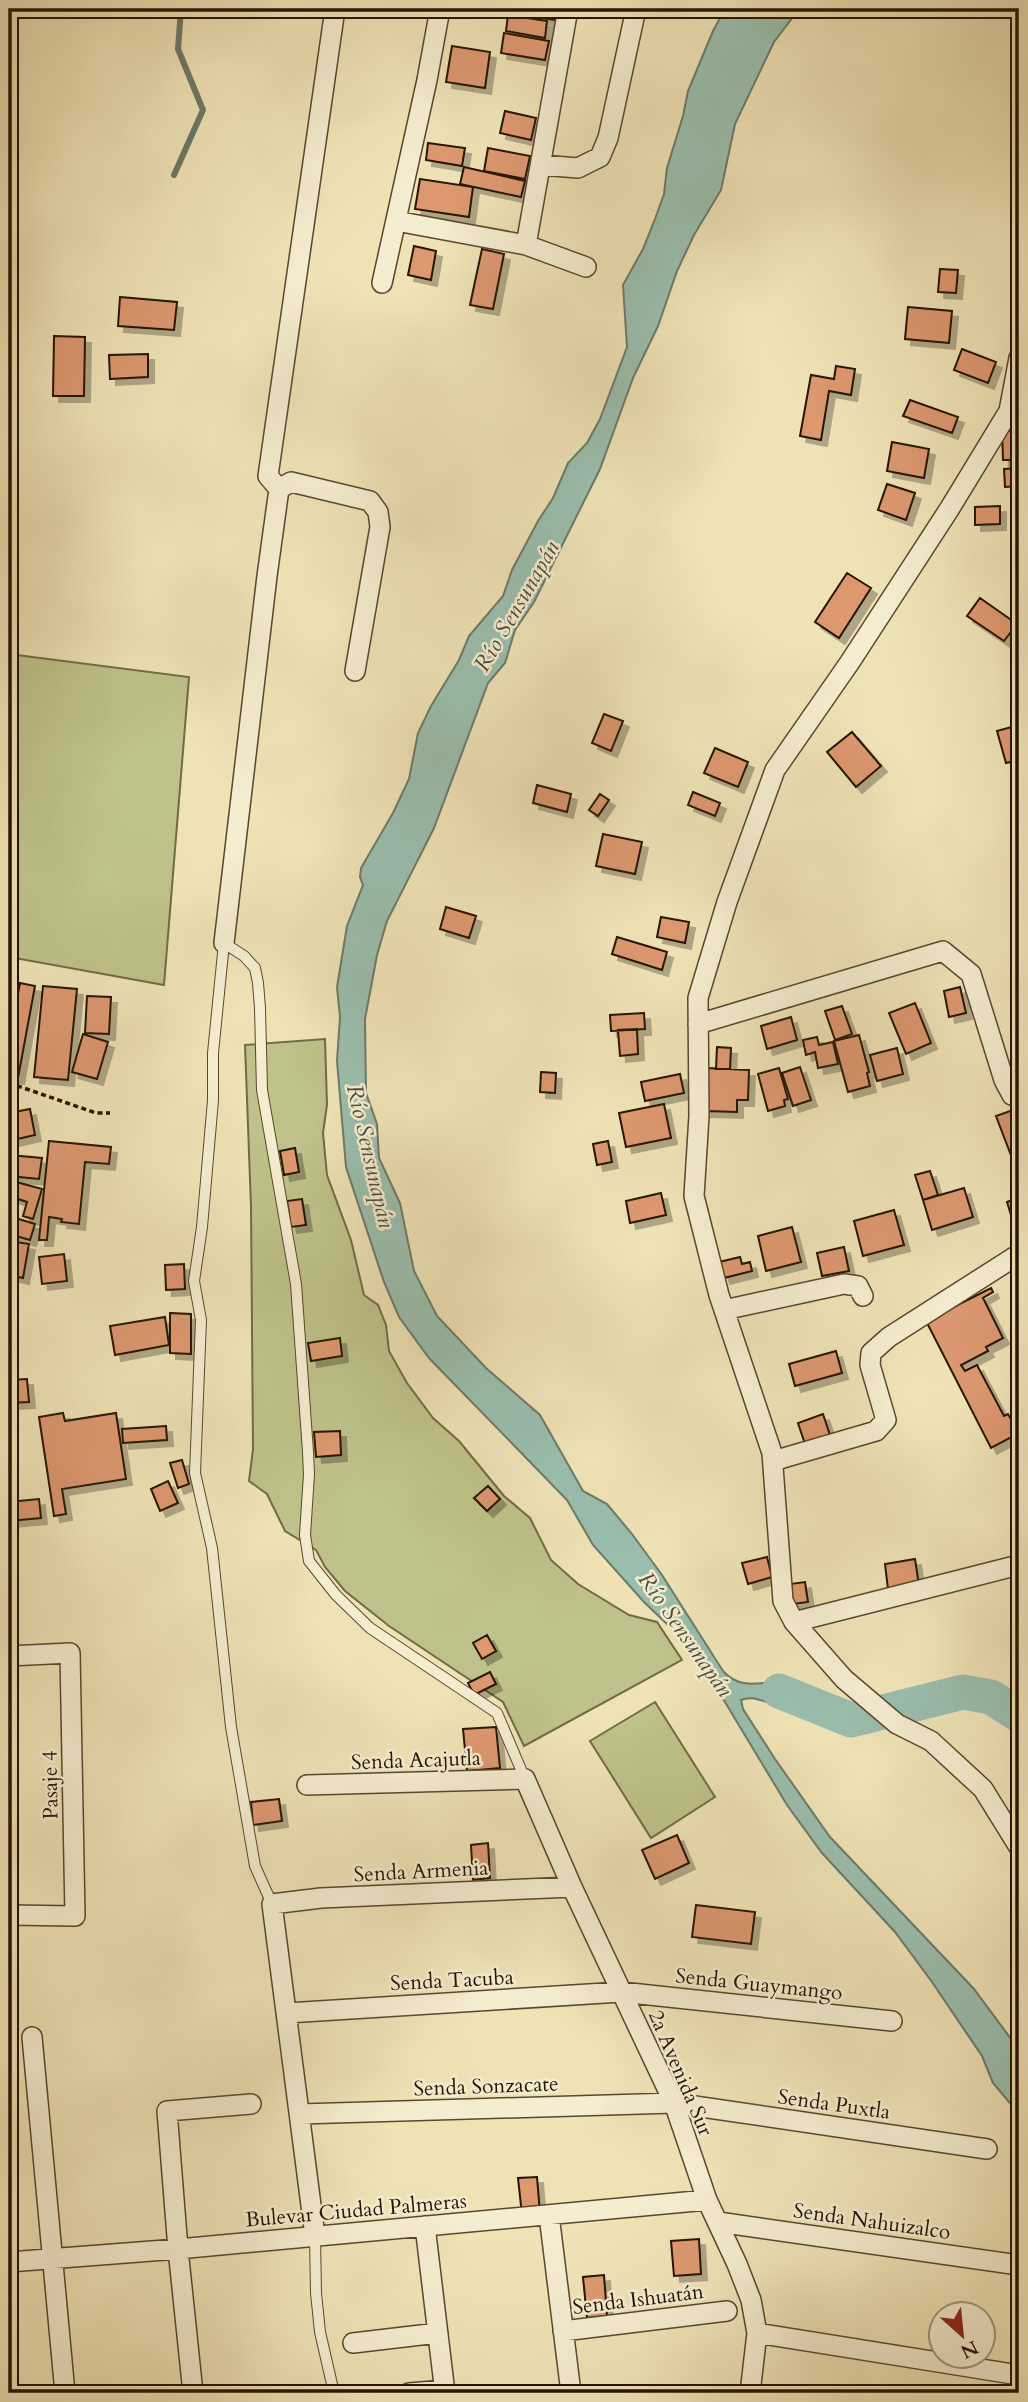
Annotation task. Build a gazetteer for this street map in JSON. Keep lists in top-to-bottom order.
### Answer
{
  "streets": {
    "street": [
      "Senda Acajutla",
      "Pasaje 4",
      "Senda Armenia",
      "Senda Tacuba",
      "Senda Guaymango",
      "2a Avenida Sur",
      "Senda Sonzacate",
      "Senda Puxtla",
      "Bulevar Ciudad Palmeras",
      "Senda Nahuizalco",
      "Senda Ishuatán"
    ]
  },
  "crossings": [
    ["Senda Acajutla", "2a Avenida Sur"],
    ["Senda Armenia", "2a Avenida Sur"],
    ["Senda Tacuba", "Senda Guaymango"],
    ["Senda Tacuba", "2a Avenida Sur"],
    ["Senda Guaymango", "2a Avenida Sur"],
    ["2a Avenida Sur", "Senda Sonzacate"],
    ["2a Avenida Sur", "Senda Puxtla"],
    ["2a Avenida Sur", "Bulevar Ciudad Palmeras"],
    ["2a Avenida Sur", "Senda Nahuizalco"],
    ["Senda Sonzacate", "Senda Puxtla"]
  ],
  "water": ["Río Sensunapán"],
  "north": "bottom right"
}
